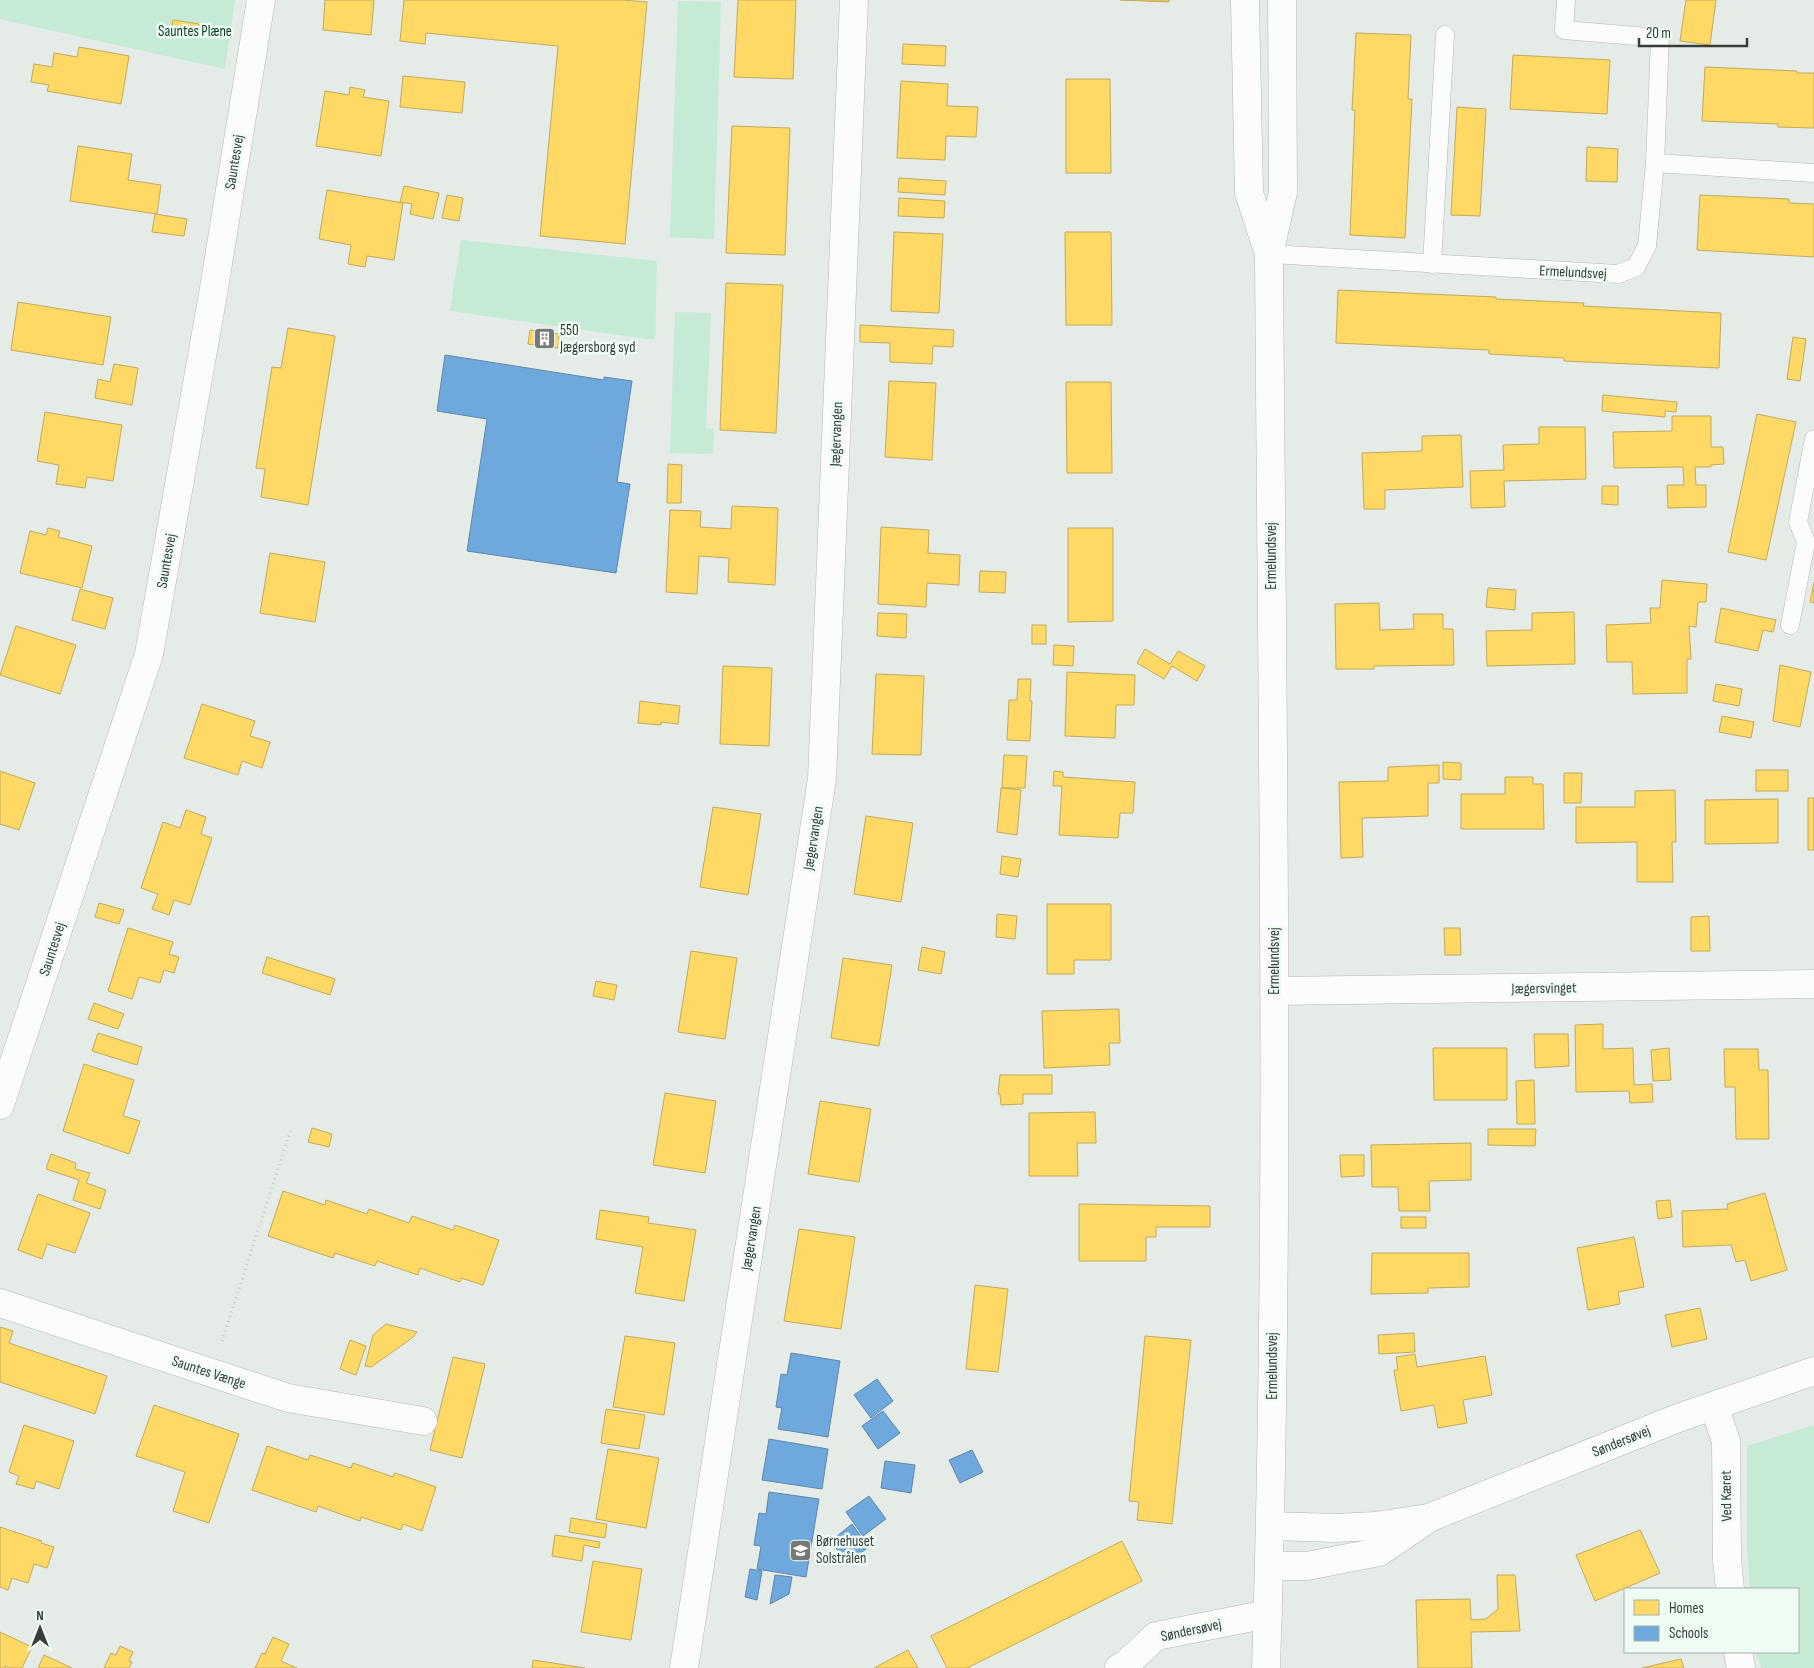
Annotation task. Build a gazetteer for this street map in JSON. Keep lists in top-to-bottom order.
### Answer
{
  "streets": {
    "street": [
      "Sauntesvej",
      "Ermelundsvej",
      "Jægervangen",
      "Jægersvinget",
      "Sauntes Vænge",
      "Søndersøvej",
      "Ved Kæret"
    ]
  },
  "crossings": [
    ["Ermelundsvej", "Jægersvinget"],
    ["Ermelundsvej", "Søndersøvej"],
    ["Søndersøvej", "Ved Kæret"]
  ],
  "parks": ["Sauntes Plæne"],
  "places": {
    "building": ["550 Jægersborg syd"],
    "school or university": ["Børnehuset Solstrålen"]
  },
  "legend": ["Homes", "Schools"],
  "scale_bar": "20 m",
  "north": "top"
}
